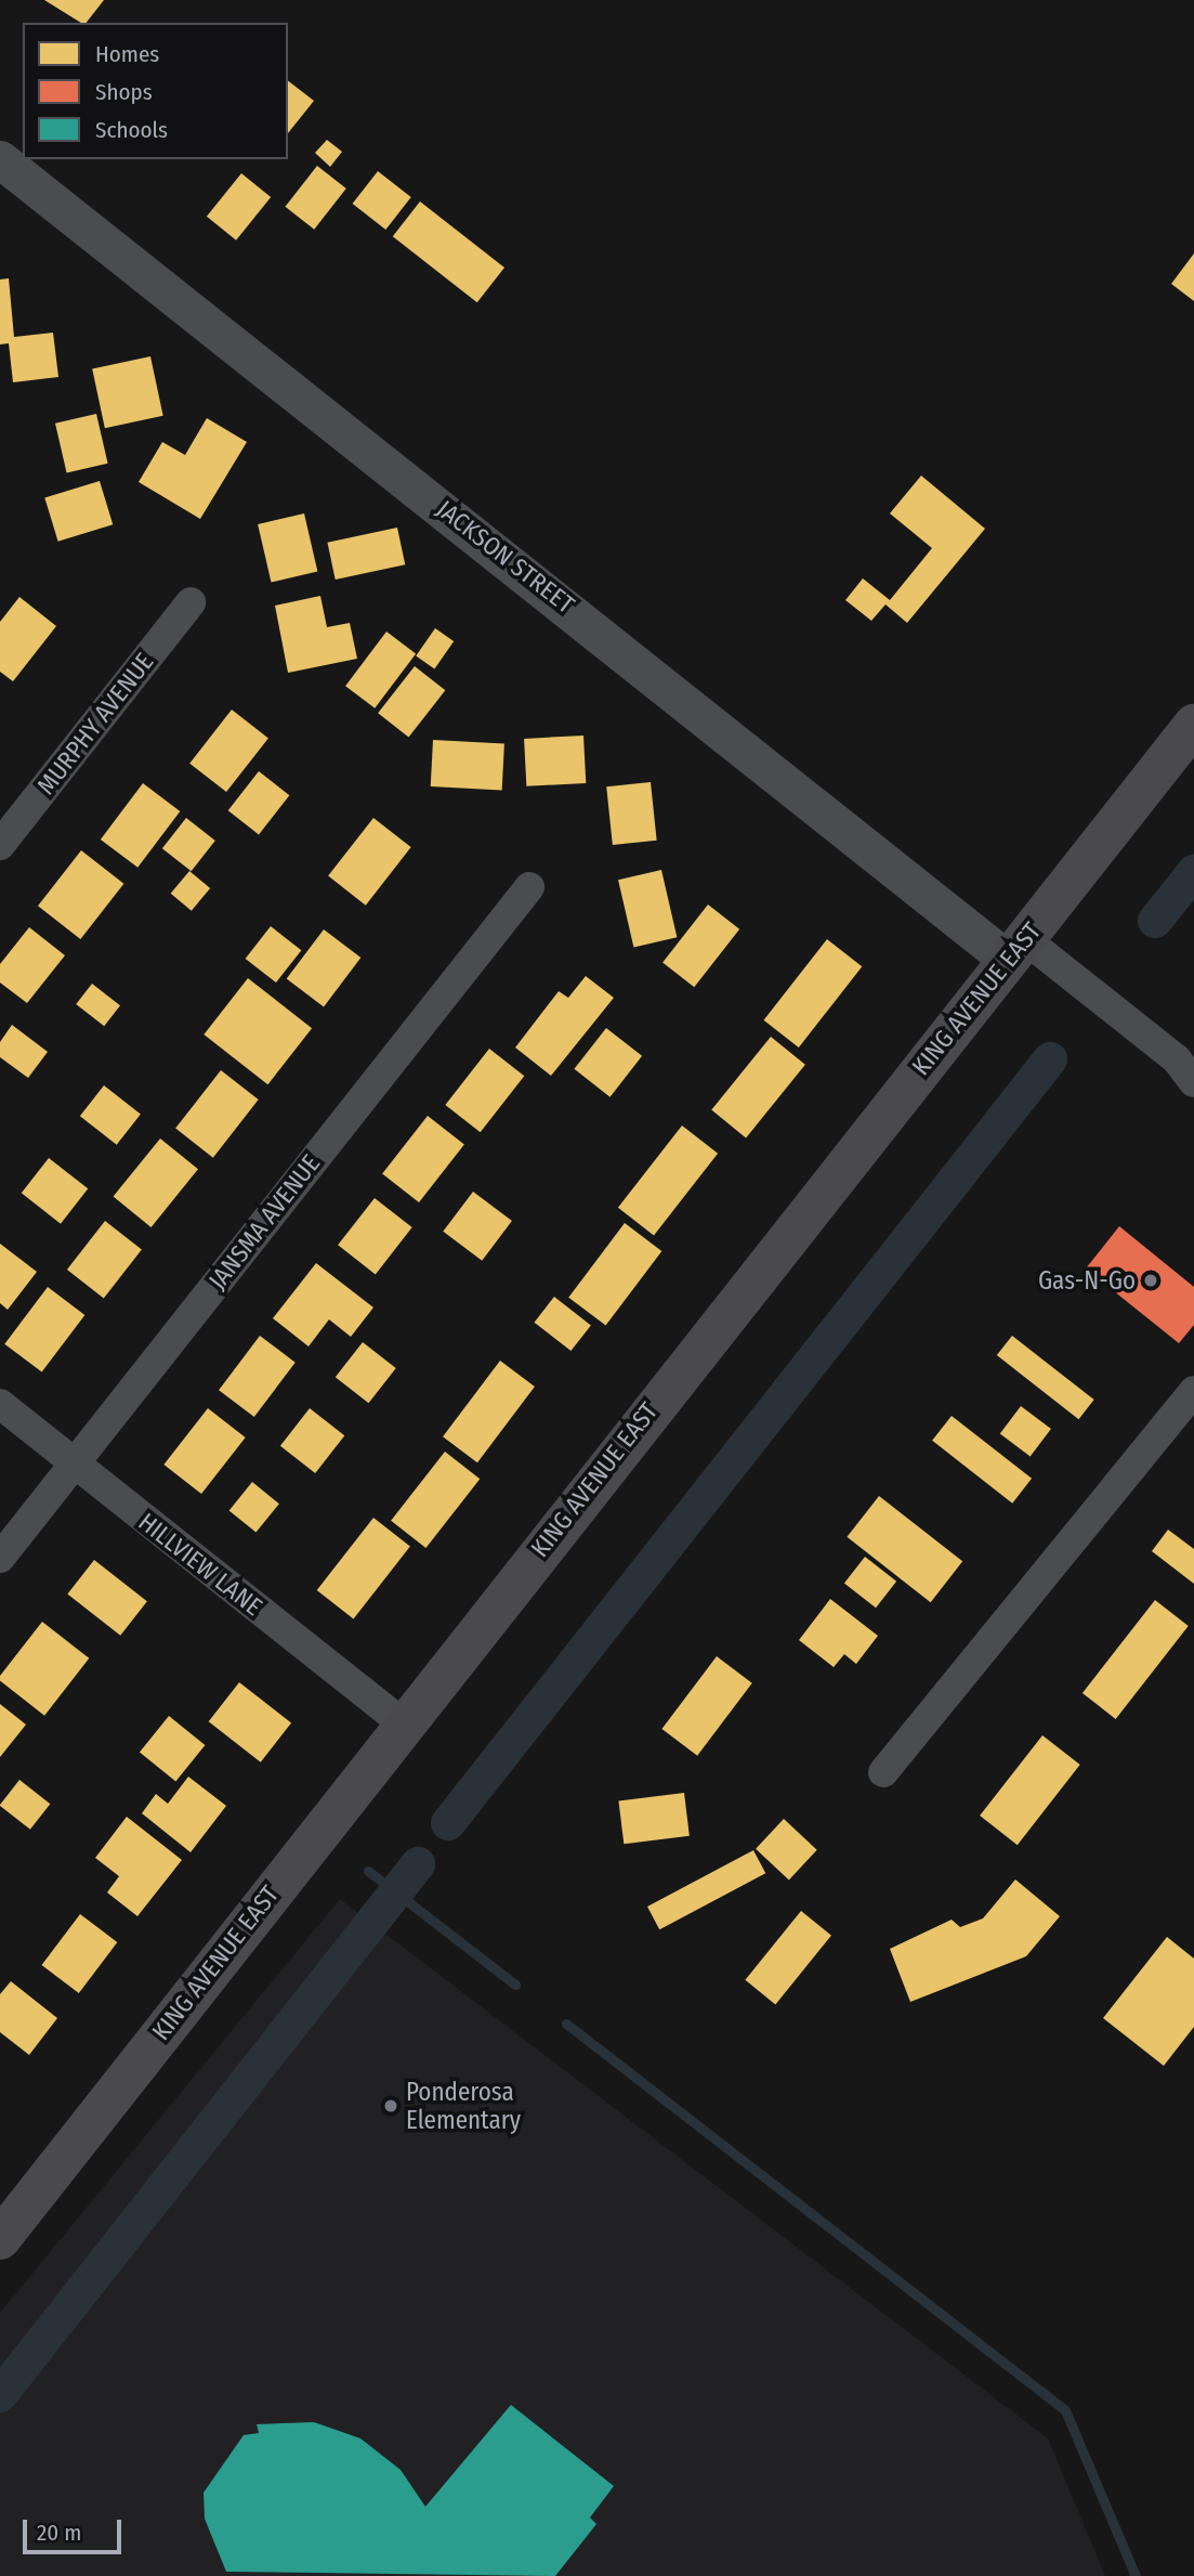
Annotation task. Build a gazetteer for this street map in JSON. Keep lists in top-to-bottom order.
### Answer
{
  "streets": {
    "main road": ["KING AVENUE EAST"],
    "street": [
      "JACKSON STREET",
      "MURPHY AVENUE",
      "JANSMA AVENUE",
      "HILLVIEW LANE"
    ]
  },
  "crossings": [
    ["JACKSON STREET", "KING AVENUE EAST"],
    ["KING AVENUE EAST", "HILLVIEW LANE"],
    ["JANSMA AVENUE", "HILLVIEW LANE"]
  ],
  "places": ["Gas-N-Go", "Ponderosa Elementary"],
  "legend": ["Homes", "Shops", "Schools"],
  "scale_bar": "20 m"
}
